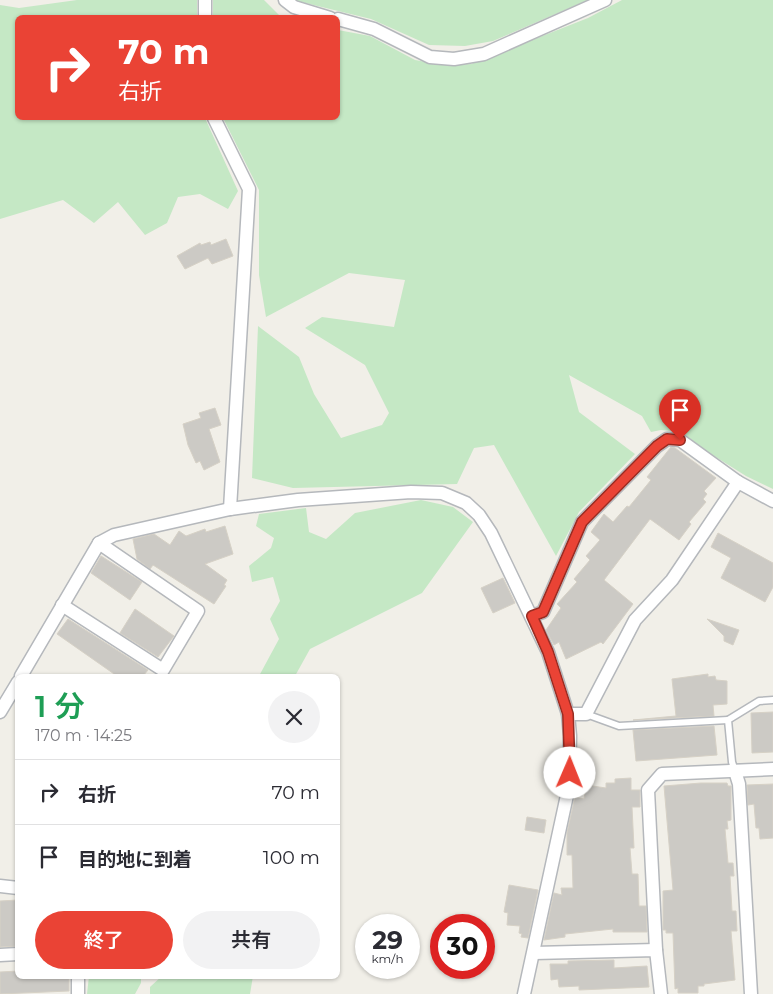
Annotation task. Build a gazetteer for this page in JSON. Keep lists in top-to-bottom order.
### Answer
{
  "page": {
    "turn": ["70 m", "右折"],
    "heading": ["1 分", "170 m · 14:25"],
    "list": [
      {
        "name": "右折",
        "value": "70 m"
      },
      {
        "name": "目的地に到着",
        "value": "100 m"
      }
    ],
    "buttons": ["終了", "共有"],
    "speed": "29 km/h",
    "limit": "30"
  }
}
